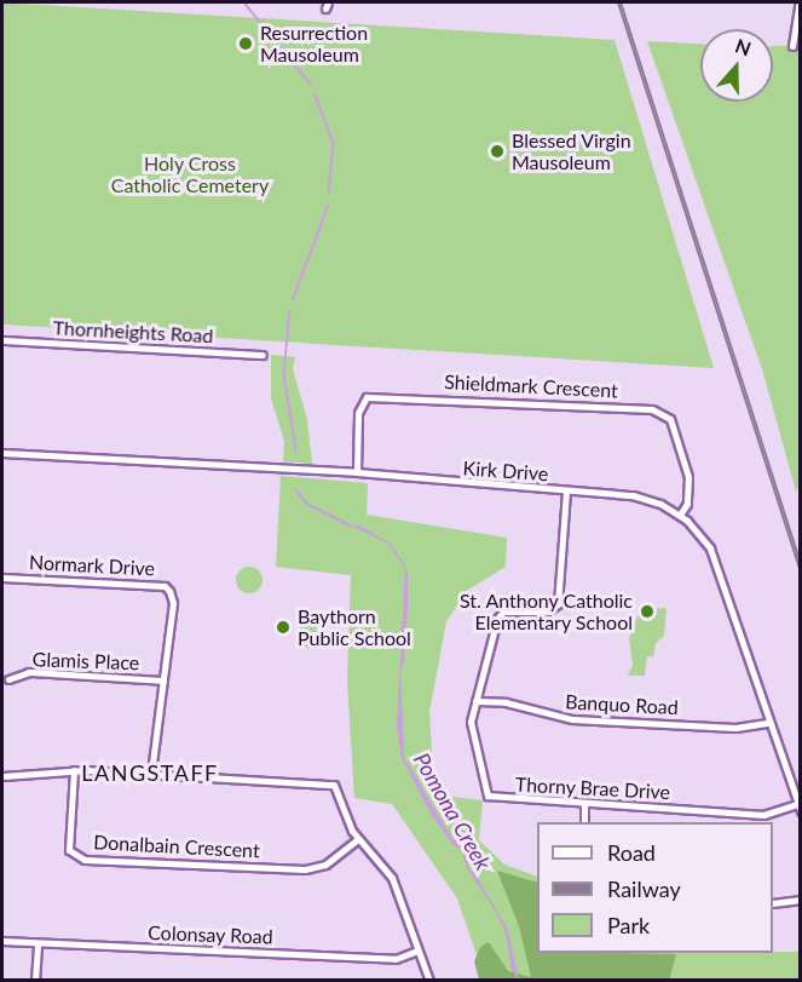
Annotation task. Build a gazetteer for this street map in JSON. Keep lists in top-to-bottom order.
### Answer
{
  "streets": {
    "street": [
      "Thornheights Road",
      "Shieldmark Crescent",
      "Kirk Drive",
      "Normark Drive",
      "Glamis Place",
      "Banquo Road",
      "Thorny Brae Drive",
      "Donalbain Crescent",
      "Colonsay Road"
    ]
  },
  "crossings": [
    ["Shieldmark Crescent", "Kirk Drive"],
    ["Kirk Drive", "Banquo Road"],
    ["Kirk Drive", "Thorny Brae Drive"],
    ["Normark Drive", "Glamis Place"],
    ["Banquo Road", "Thorny Brae Drive"]
  ],
  "districts": ["LANGSTAFF"],
  "water": ["Pomona Creek"],
  "parks": ["Holy Cross Catholic Cemetery"],
  "places": [
    "Resurrection Mausoleum",
    "Blessed Virgin Mausoleum",
    "St. Anthony Catholic Elementary School",
    "Baythorn Public School"
  ],
  "legend": ["Road", "Railway", "Park"],
  "north": "top"
}
